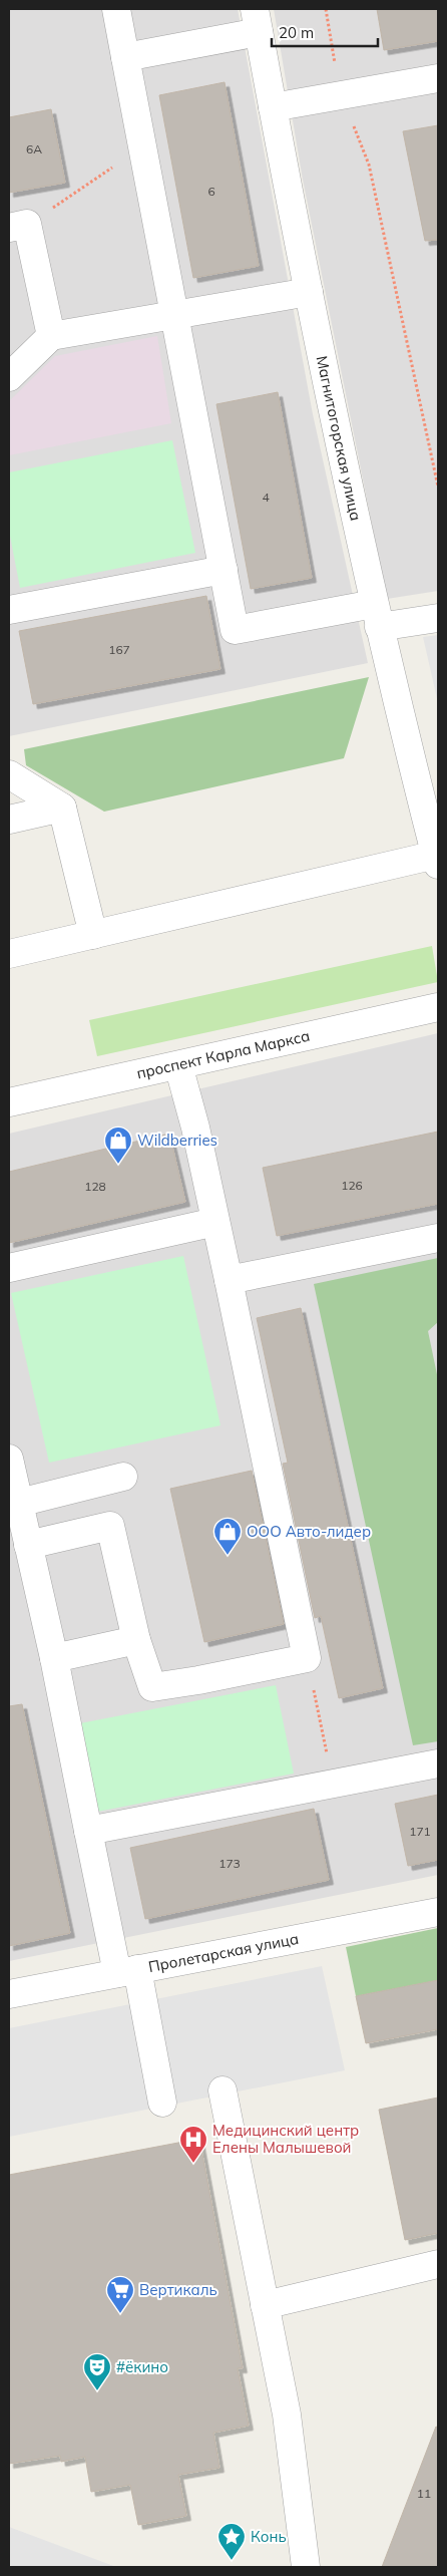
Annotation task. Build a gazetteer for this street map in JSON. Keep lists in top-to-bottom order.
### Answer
{
  "streets": {
    "street": ["Магнитогорская улица", "проспект Карла Маркса", "Пролетарская улица"]
  },
  "places": {
    "shop": ["Wildberries", "ООО Авто-лидер"],
    "hospital": ["Медицинский центр Елены Малышевой"],
    "supermarket": ["Вертикаль"],
    "theatre": ["#ёкино"],
    "place": ["Конь"]
  },
  "house_numbers": [
    "6А",
    "6",
    "4",
    "167",
    "126",
    "128",
    "171",
    "173",
    "11"
  ],
  "scale_bar": "20 m"
}
